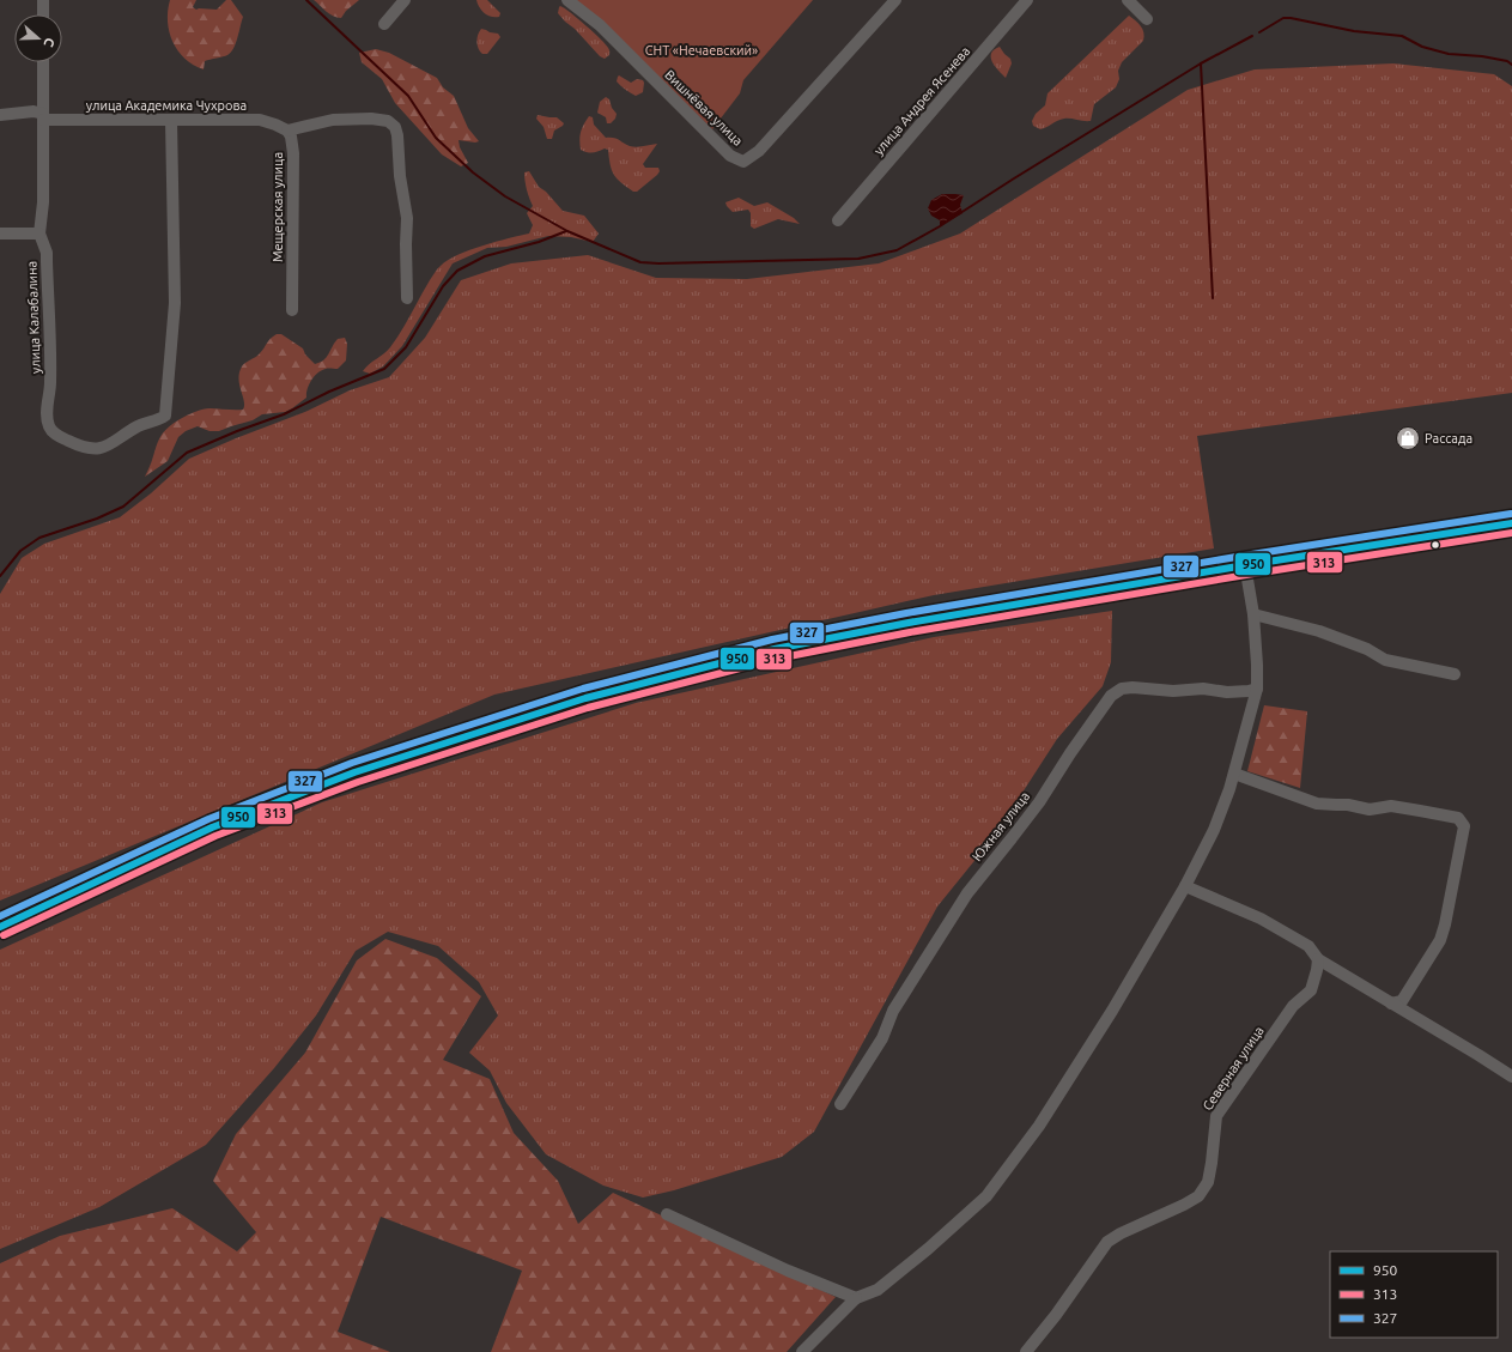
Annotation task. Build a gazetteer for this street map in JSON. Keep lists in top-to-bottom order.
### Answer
{
  "streets": {
    "street": [
      "улица Андрея Ясенева",
      "улица Академика Чухрова",
      "Вишнёвая улица",
      "Мещерская улица",
      "улица Калабалина",
      "Южная улица",
      "Северная улица"
    ]
  },
  "crossings": [
    ["улица Академика Чухрова", "Мещерская улица"],
    ["улица Академика Чухрова", "улица Калабалина"]
  ],
  "parks": ["СНТ «Нечаевский»"],
  "places": {
    "shop": ["Рассада"]
  },
  "lines": ["transit line 327", "transit line 950", "transit line 313"],
  "legend": ["950", "313", "327"],
  "north": "right"
}
